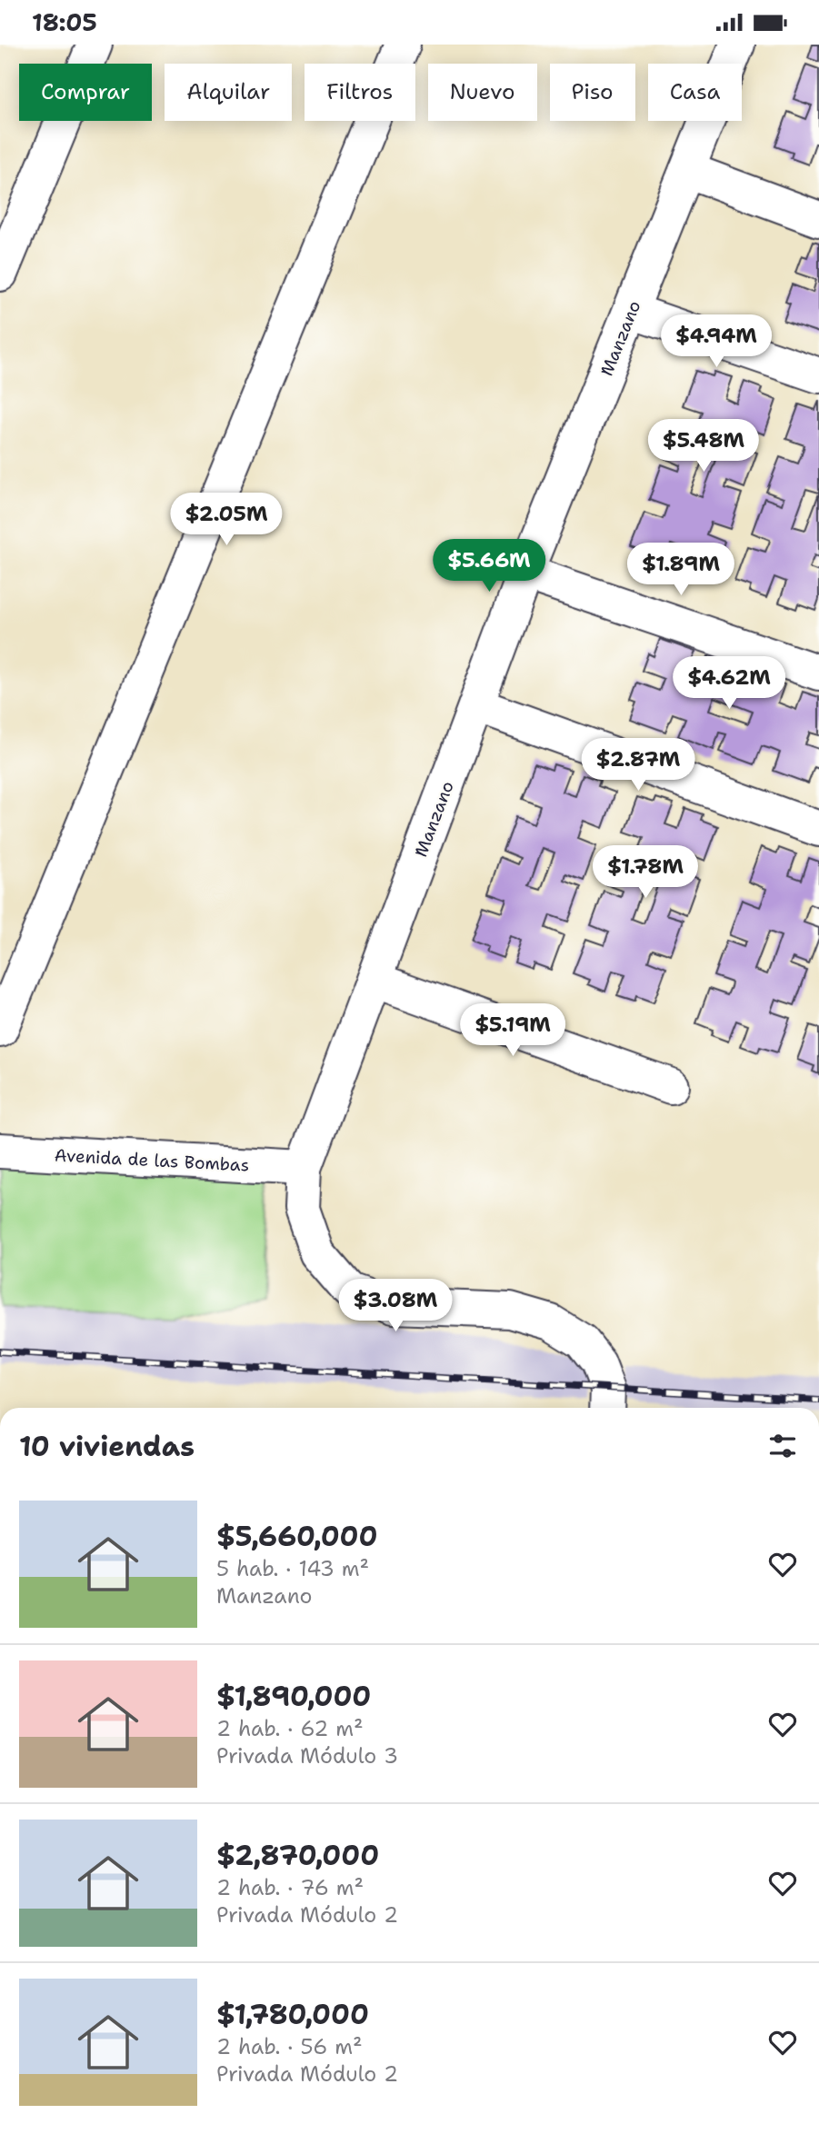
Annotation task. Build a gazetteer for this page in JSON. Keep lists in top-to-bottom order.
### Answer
{
  "streets": {
    "street": ["Manzano", "Avenida de las Bombas"]
  },
  "crossings": [
    ["Manzano", "Avenida de las Bombas"]
  ],
  "page": {
    "status": "18:05",
    "chip": [
      "Comprar",
      "Alquilar",
      "Filtros",
      "Nuevo",
      "Piso",
      "Casa"
    ],
    "price": [
      "$4.94M",
      "$5.48M",
      "$2.05M",
      "$5.66M",
      "$1.89M",
      "$4.62M",
      "$2.87M",
      "$1.78M",
      "$5.19M",
      "$3.08M"
    ],
    "heading": "10 viviendas",
    "list": [
      {
        "name": "$5,660,000",
        "note": "5 hab. · 143 m² · Manzano"
      },
      {
        "name": "$1,890,000",
        "note": "2 hab. · 62 m² · Privada Módulo 3"
      },
      {
        "name": "$2,870,000",
        "note": "2 hab. · 76 m² · Privada Módulo 2"
      },
      {
        "name": "$1,780,000",
        "note": "2 hab. · 56 m² · Privada Módulo 2"
      }
    ]
  }
}
